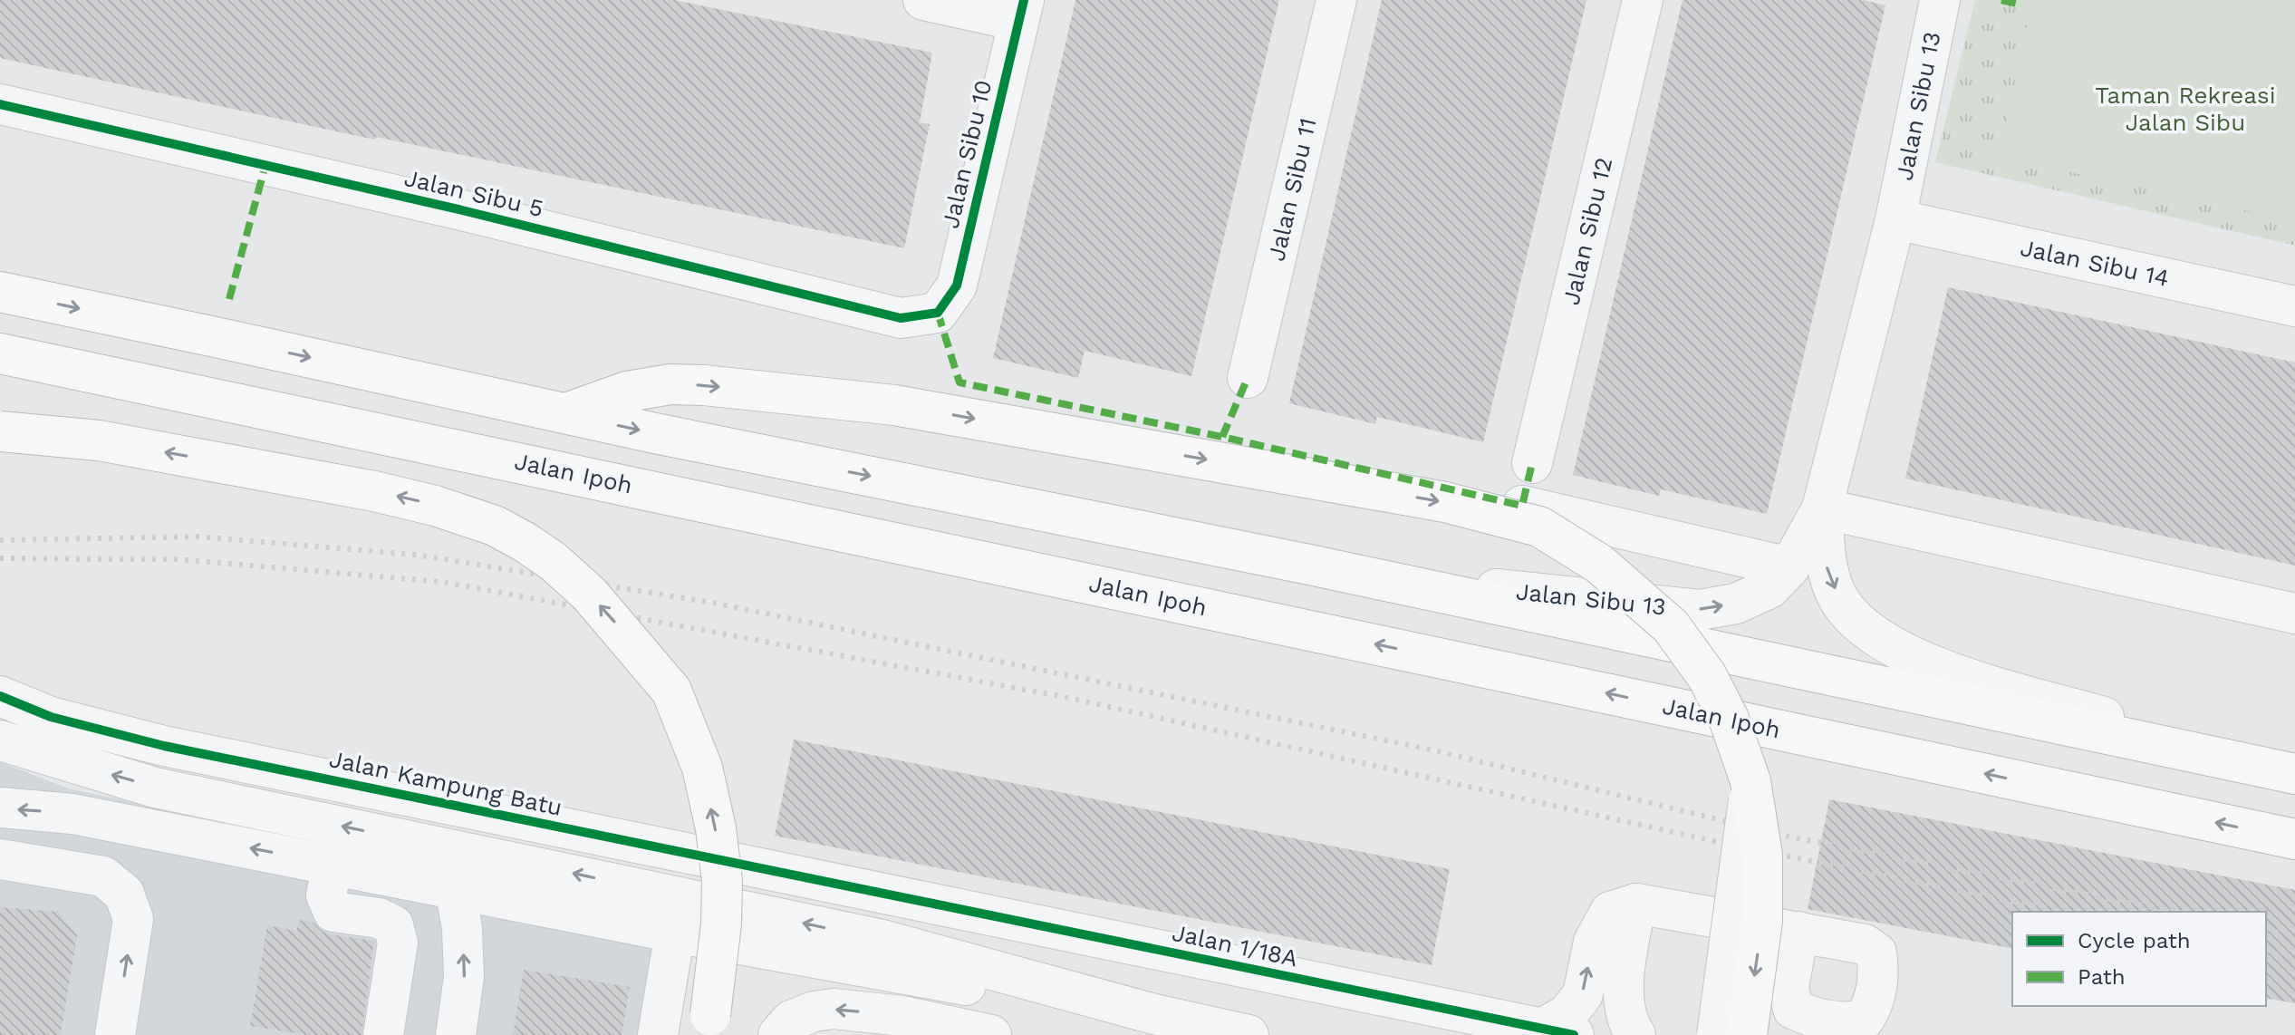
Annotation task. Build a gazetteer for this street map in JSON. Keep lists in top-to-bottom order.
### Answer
{
  "streets": {
    "highway": ["Jalan Ipoh"],
    "street": [
      "Jalan Sibu 13",
      "Jalan Sibu 10",
      "Jalan Sibu 11",
      "Jalan Sibu 5",
      "Jalan Sibu 12",
      "Jalan Sibu 14",
      "Jalan Kampung Batu",
      "Jalan 1/18A"
    ]
  },
  "crossings": [
    ["Jalan Sibu 13", "Jalan Sibu 14"],
    ["Jalan Sibu 10", "Jalan Sibu 5"],
    ["Jalan Kampung Batu", "Jalan 1/18A"]
  ],
  "parks": ["Taman Rekreasi Jalan Sibu"],
  "legend": ["Cycle path", "Path"]
}
